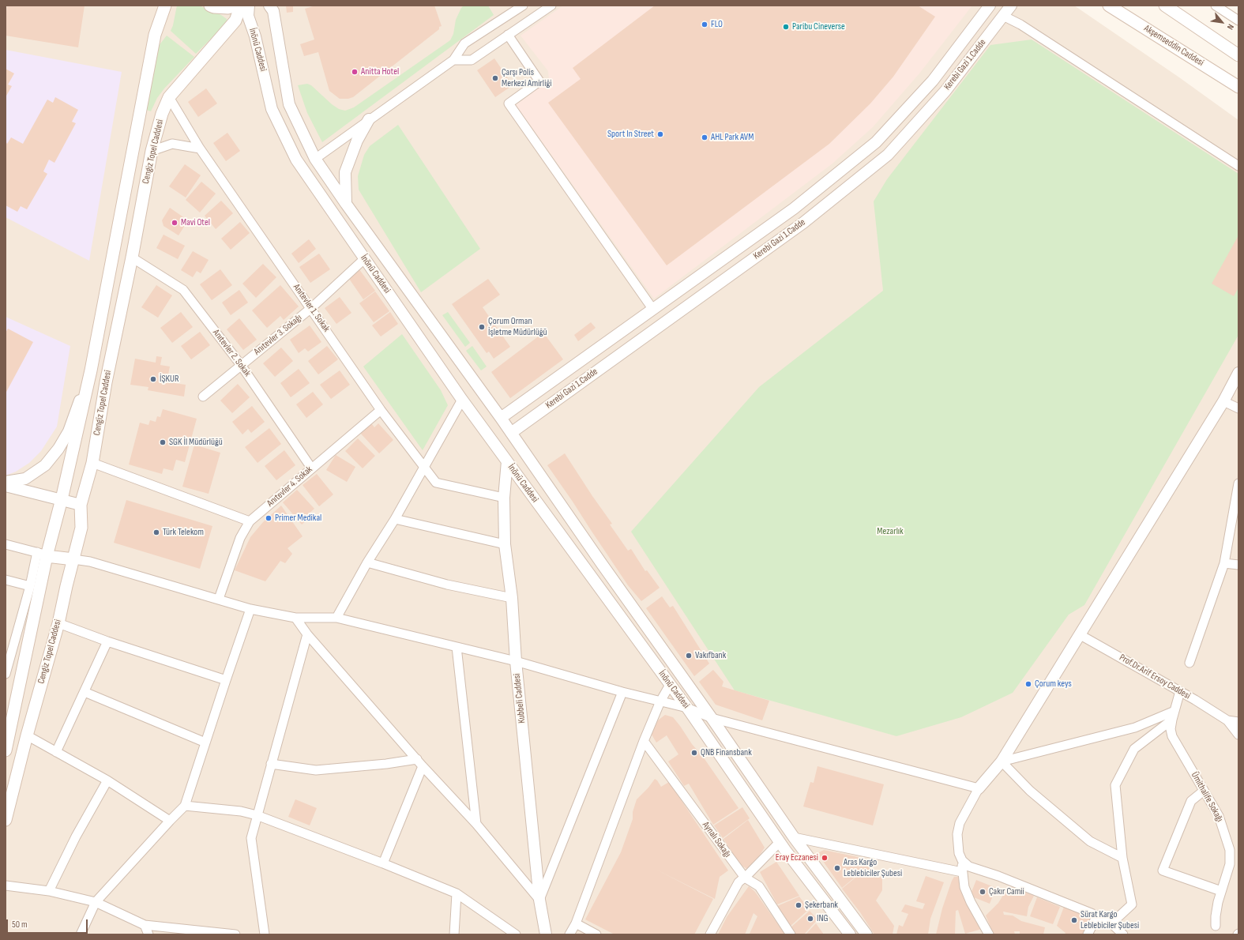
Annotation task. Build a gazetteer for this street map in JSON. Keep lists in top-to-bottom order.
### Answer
{
  "streets": {
    "main road": ["Akşemseddin Caddesi", "Cengiz Topel Caddesi"],
    "street": [
      "İnönü Caddesi",
      "Kerebi Gazi 1.Cadde",
      "Anıtevler 1. Sokak",
      "Anıtevler 3. Sokağı",
      "Anıtevler 2. Sokak",
      "Anıtevler 4. Sokak",
      "Prof.Dr.Arif Ersoy Caddesi",
      "Kubbeli Caddesi",
      "Ümithalife Sokağı",
      "Aynalı Sokağı"
    ]
  },
  "crossings": [
    ["İnönü Caddesi", "Kerebi Gazi 1.Cadde"],
    ["İnönü Caddesi", "Anıtevler 3. Sokağı"],
    ["İnönü Caddesi", "Kubbeli Caddesi"],
    ["Cengiz Topel Caddesi", "Anıtevler 1. Sokak"],
    ["Cengiz Topel Caddesi", "Anıtevler 2. Sokak"],
    ["Anıtevler 1. Sokak", "Anıtevler 3. Sokağı"],
    ["Anıtevler 1. Sokak", "Anıtevler 4. Sokak"],
    ["Anıtevler 1. Sokak", "Kubbeli Caddesi"],
    ["Anıtevler 3. Sokağı", "Anıtevler 2. Sokak"],
    ["Anıtevler 2. Sokak", "Anıtevler 4. Sokak"],
    ["Prof.Dr.Arif Ersoy Caddesi", "Ümithalife Sokağı"]
  ],
  "parks": ["Mezarlık"],
  "places": [
    "FLO",
    "Paribu Cineverse",
    "Anitta Hotel",
    "Çarşı Polis Merkezi Amirliği",
    "Sport In Street",
    "AHL Park AVM",
    "Mavi Otel",
    "Çorum Orman İşletme Müdürlüğü",
    "İŞKUR",
    "SGK İl Müdürlüğü",
    "Primer Medikal",
    "Türk Telekom",
    "Vakıfbank",
    "Çorum keys",
    "QNB Finansbank",
    "Eray Eczanesi",
    "Aras Kargo Leblebiciler Şubesi",
    "Çakır Camii",
    "Şekerbank",
    "ING",
    "Sürat Kargo Leblebiciler Şubesi"
  ],
  "scale_bar": "50 m",
  "north": "bottom right"
}
